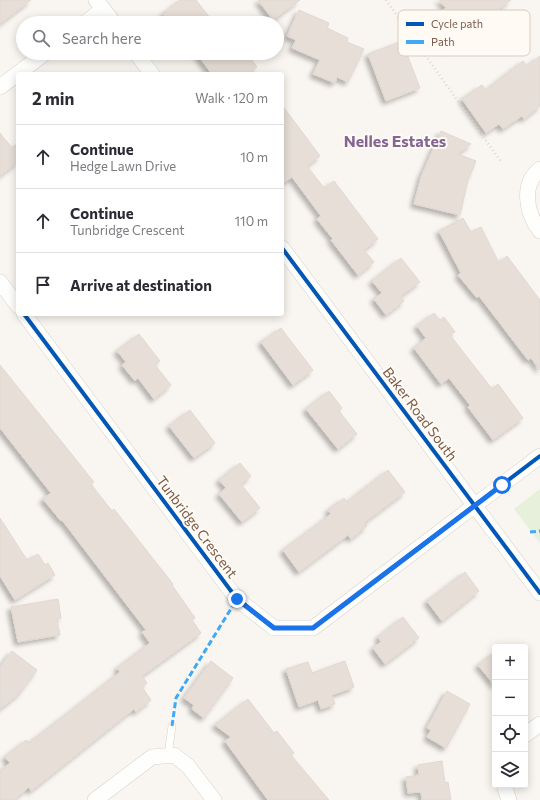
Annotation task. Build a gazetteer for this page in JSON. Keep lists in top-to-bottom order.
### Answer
{
  "streets": {
    "street": ["Baker Road South", "Tunbridge Crescent"]
  },
  "crossings": [
    ["Baker Road South", "Tunbridge Crescent"]
  ],
  "districts": ["Nelles Estates"],
  "legend": ["Cycle path", "Path"],
  "page": {
    "search": "Search here",
    "heading": ["2 min", "Walk · 120 m"],
    "list": [
      ["Continue", "Hedge Lawn Drive", "10 m"],
      ["Continue", "Tunbridge Crescent", "110 m"],
      "Arrive at destination"
    ],
    "map_buttons": ["+", "−"]
  }
}
